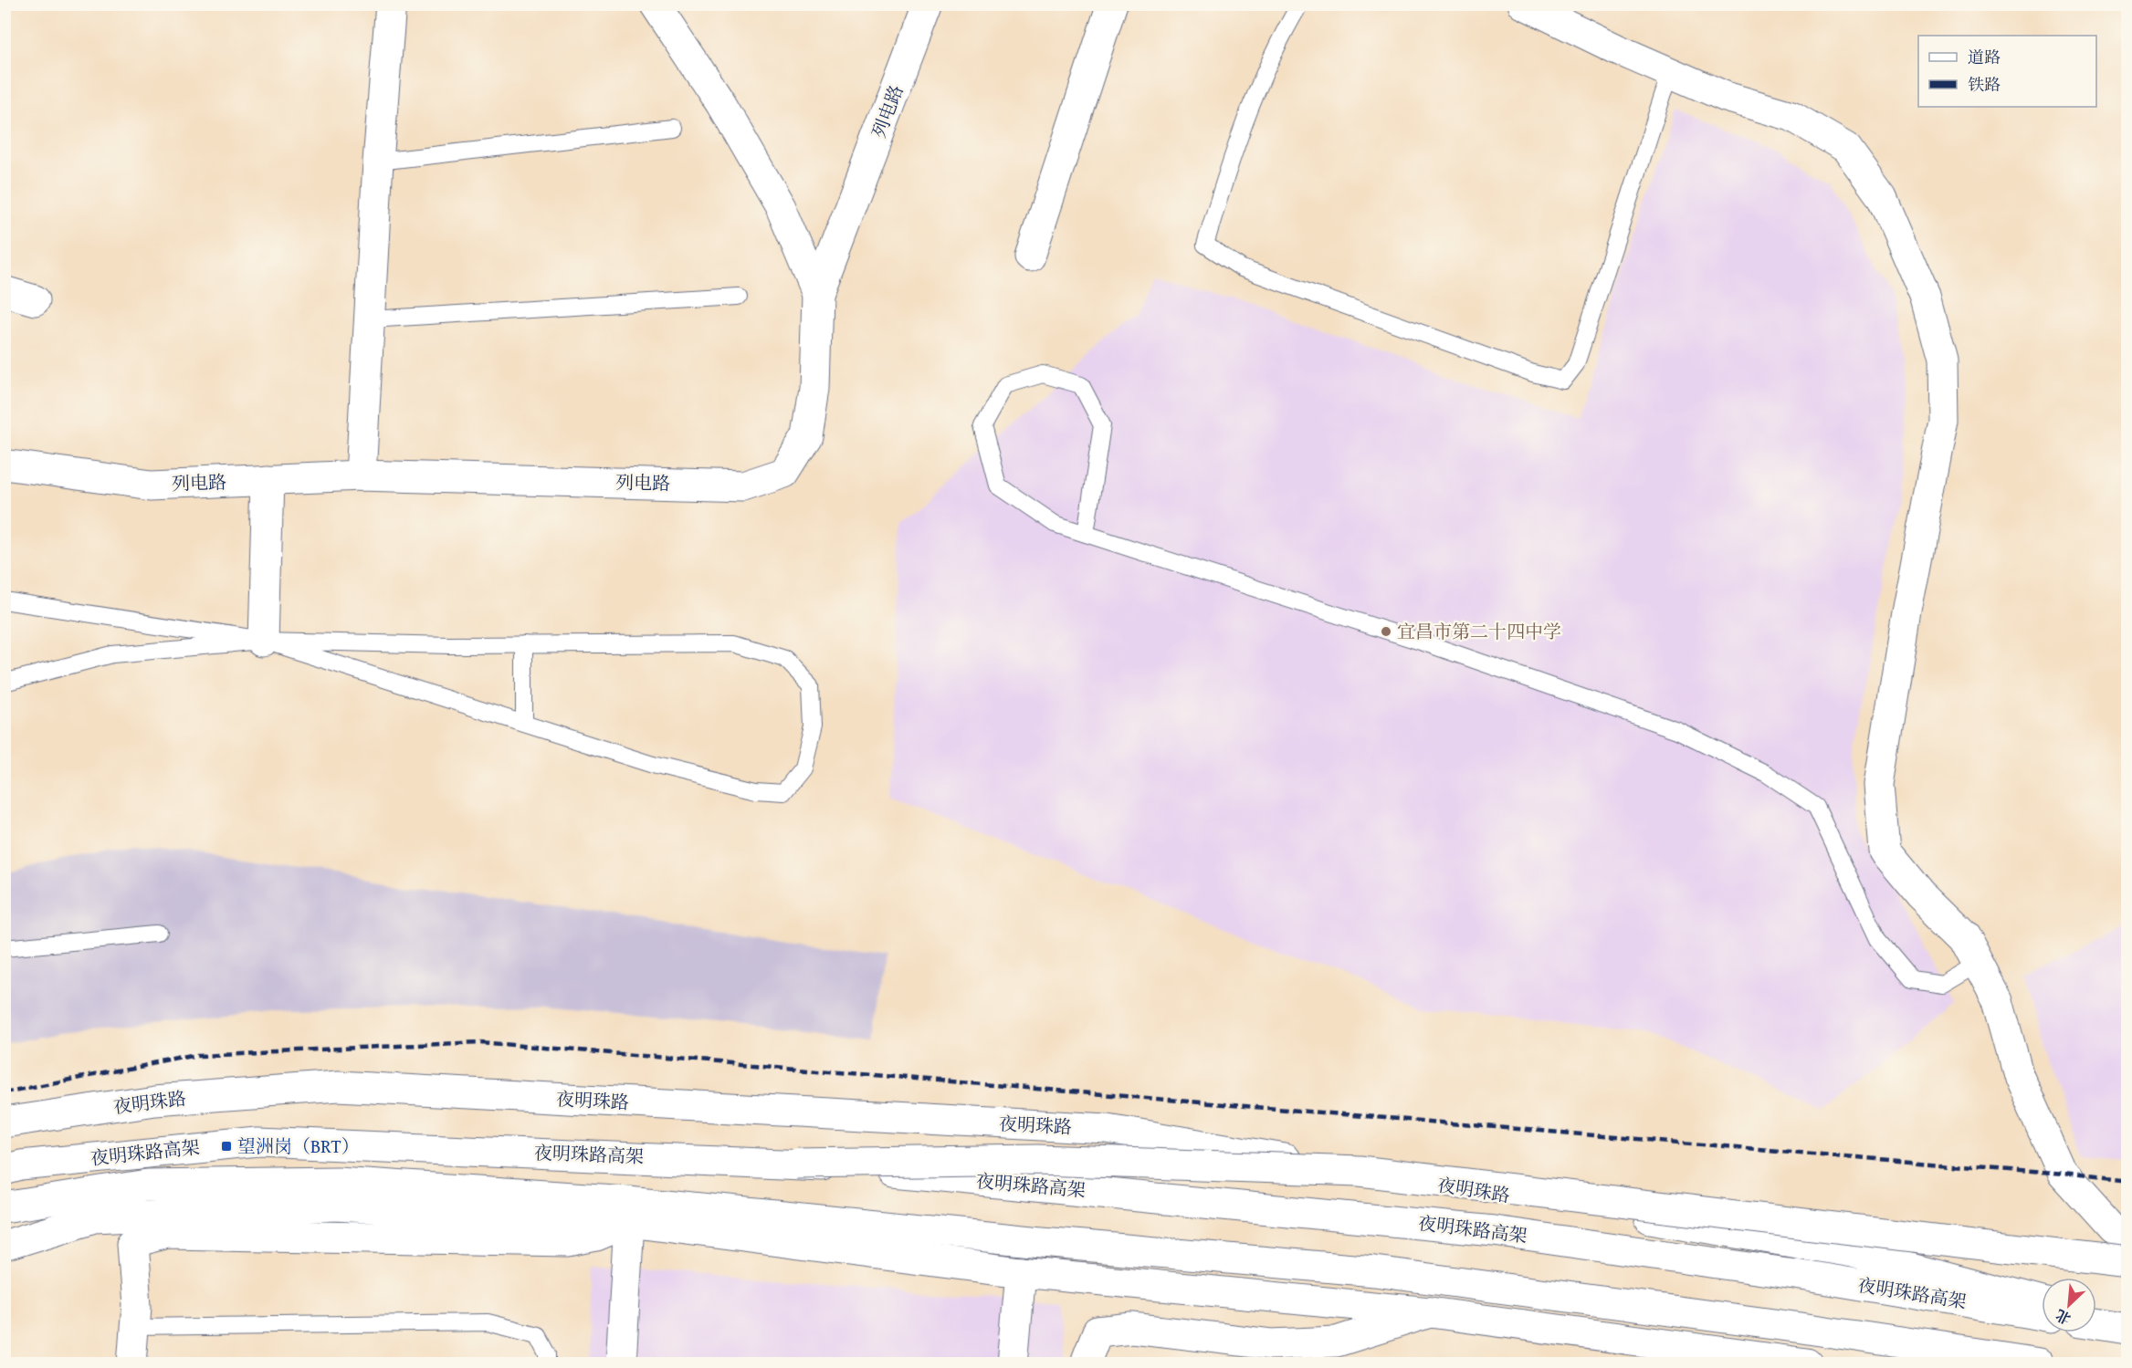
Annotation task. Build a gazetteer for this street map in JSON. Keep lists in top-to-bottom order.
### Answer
{
  "streets": {
    "main road": ["列电路", "夜明珠路", "夜明珠路高架"]
  },
  "places": {
    "other": ["宜昌市第二十四中学"],
    "transit": ["望洲岗（BRT）"]
  },
  "legend": ["道路", "铁路"],
  "north": "bottom left"
}
